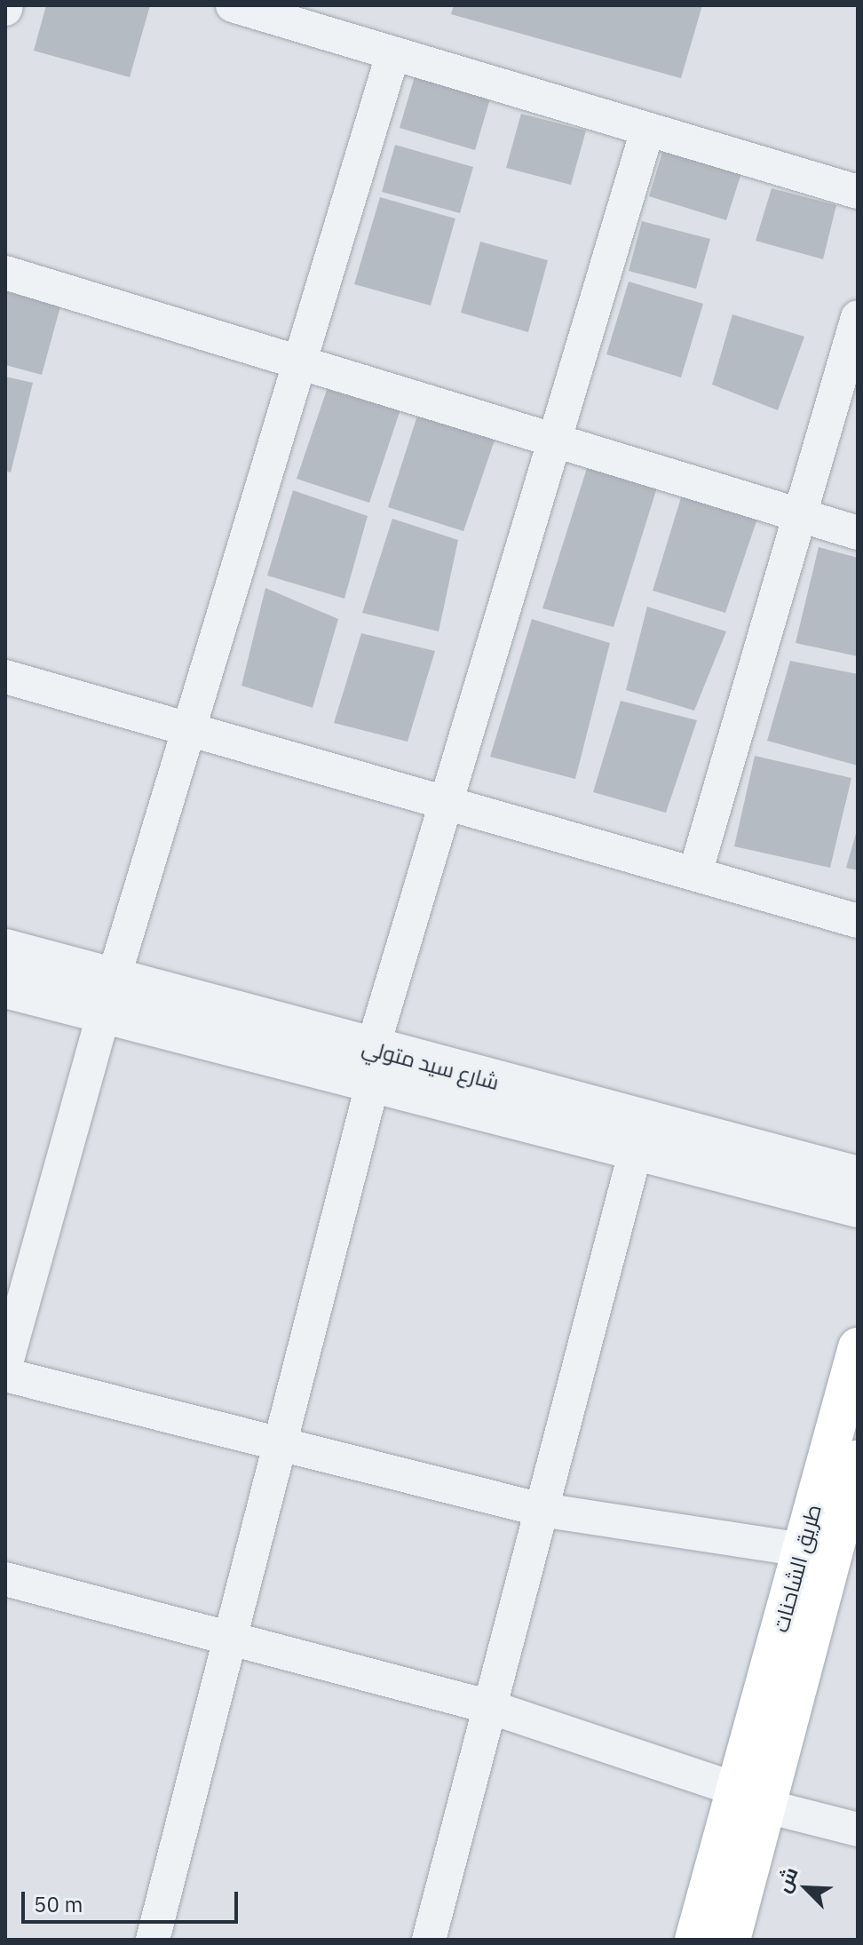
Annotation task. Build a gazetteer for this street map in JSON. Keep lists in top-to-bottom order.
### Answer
{
  "streets": {
    "main road": ["طريق الشاحنات"],
    "street": ["شارع سيد متولي"]
  },
  "scale_bar": "50 m",
  "north": "top left"
}
